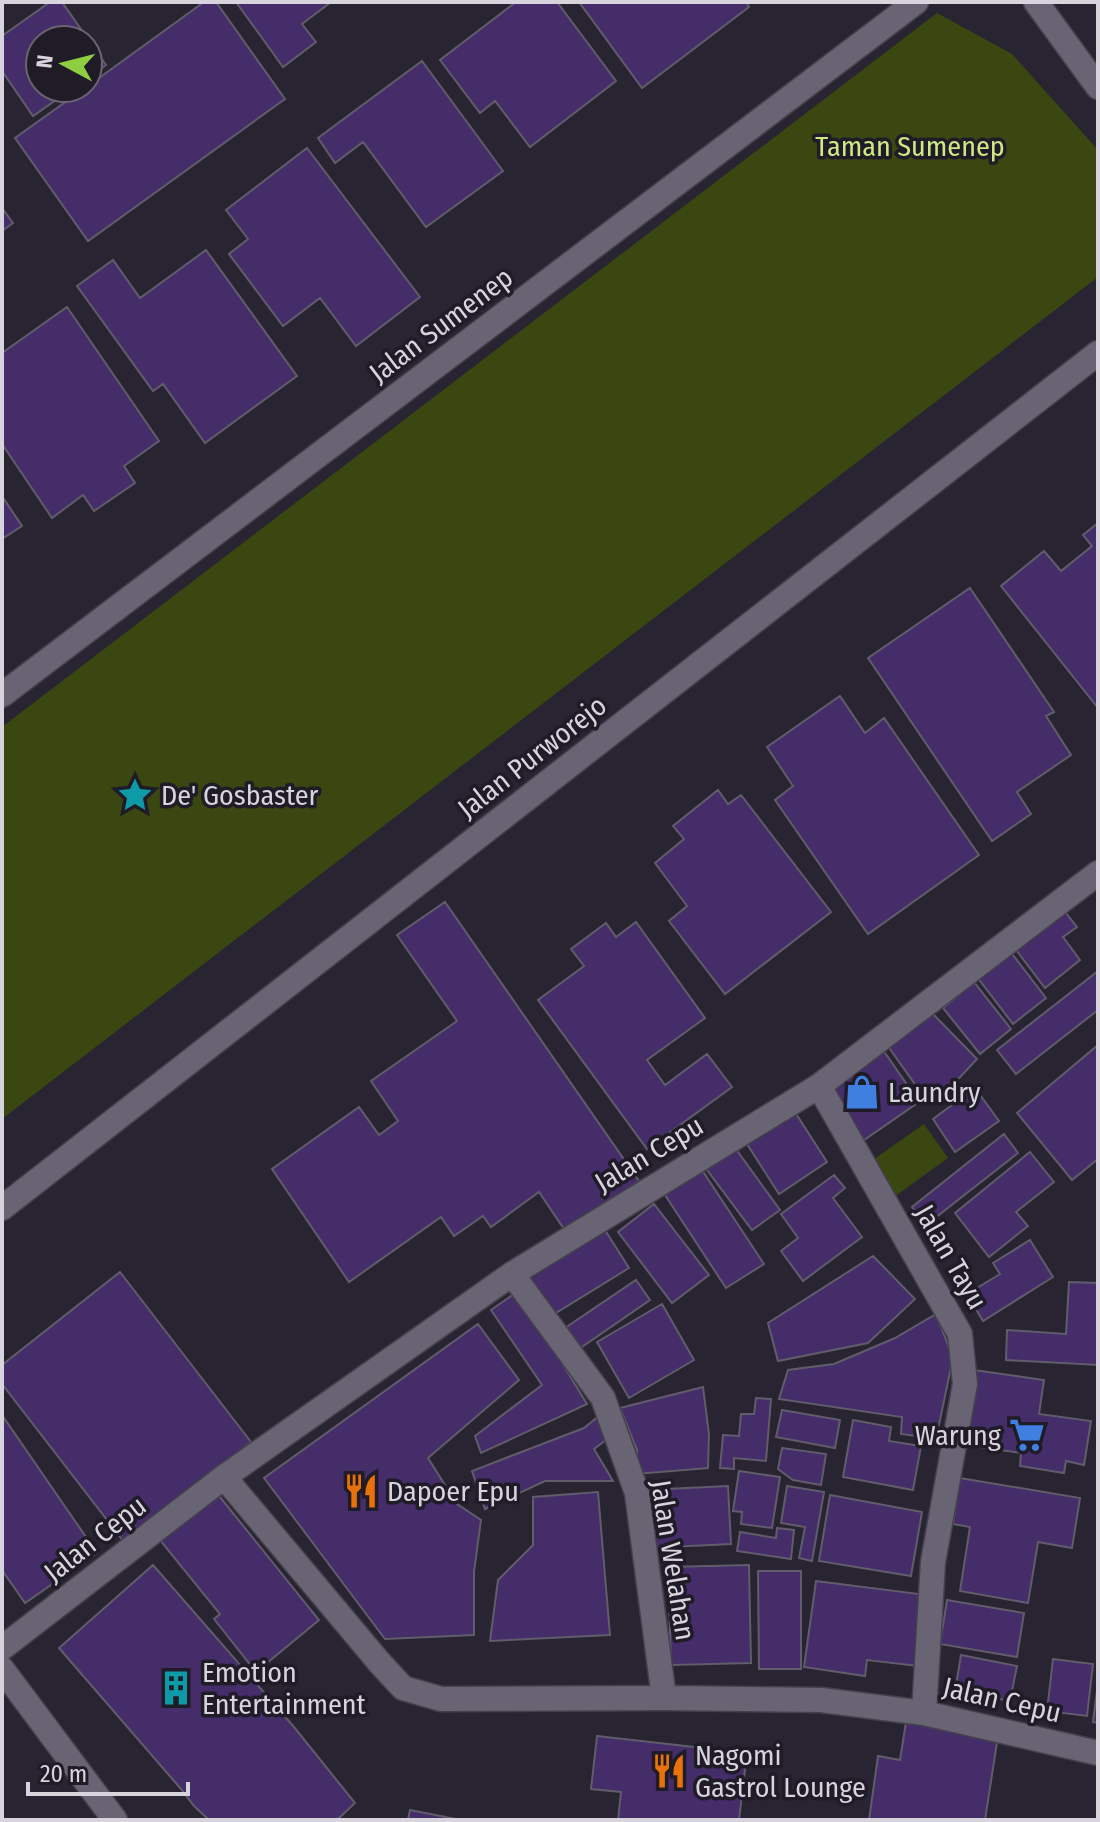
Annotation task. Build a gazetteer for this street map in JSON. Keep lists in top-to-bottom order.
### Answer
{
  "streets": {
    "street": [
      "Jalan Sumenep",
      "Jalan Purworejo",
      "Jalan Cepu",
      "Jalan Tayu",
      "Jalan Welahan"
    ]
  },
  "crossings": [
    ["Jalan Cepu", "Jalan Tayu"],
    ["Jalan Cepu", "Jalan Welahan"]
  ],
  "parks": ["Taman Sumenep"],
  "places": {
    "place": ["De' Gosbaster"],
    "shop": ["Laundry"],
    "supermarket": ["Warung"],
    "restaurant": ["Dapoer Epu", "Nagomi Gastrol Lounge"],
    "building": ["Emotion Entertainment"]
  },
  "scale_bar": "20 m",
  "north": "left"
}
